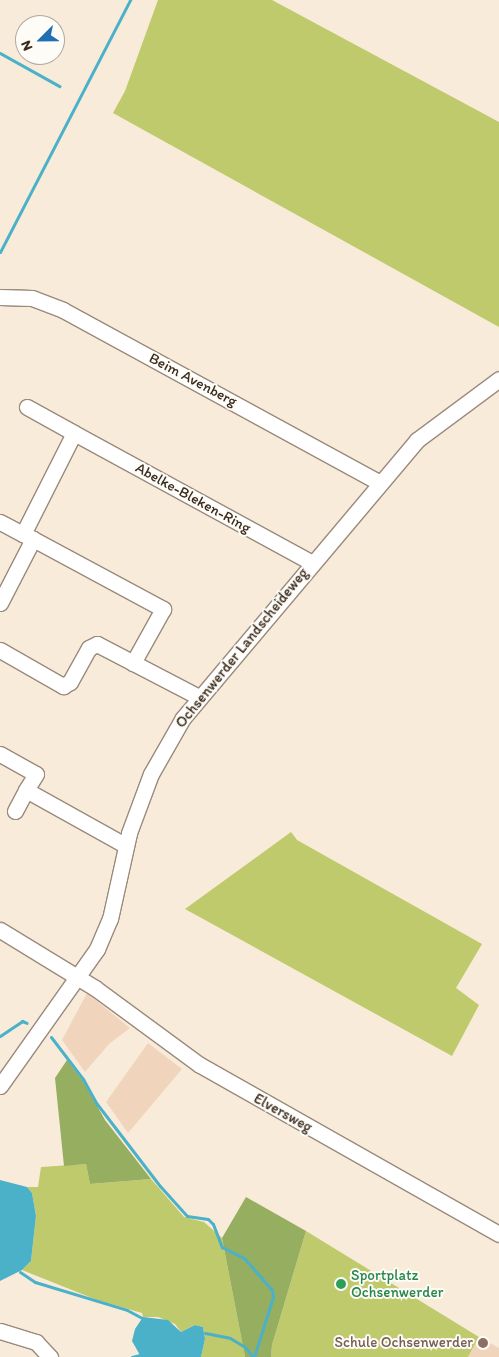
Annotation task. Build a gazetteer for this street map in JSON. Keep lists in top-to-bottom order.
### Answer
{
  "streets": {
    "street": [
      "Beim Avenberg",
      "Abelke-Bleken-Ring",
      "Ochsenwerder Landscheideweg",
      "Elversweg"
    ]
  },
  "crossings": [
    ["Beim Avenberg", "Ochsenwerder Landscheideweg"],
    ["Abelke-Bleken-Ring", "Ochsenwerder Landscheideweg"],
    ["Ochsenwerder Landscheideweg", "Elversweg"]
  ],
  "places": ["Sportplatz Ochsenwerder", "Schule Ochsenwerder"],
  "north": "bottom left"
}
